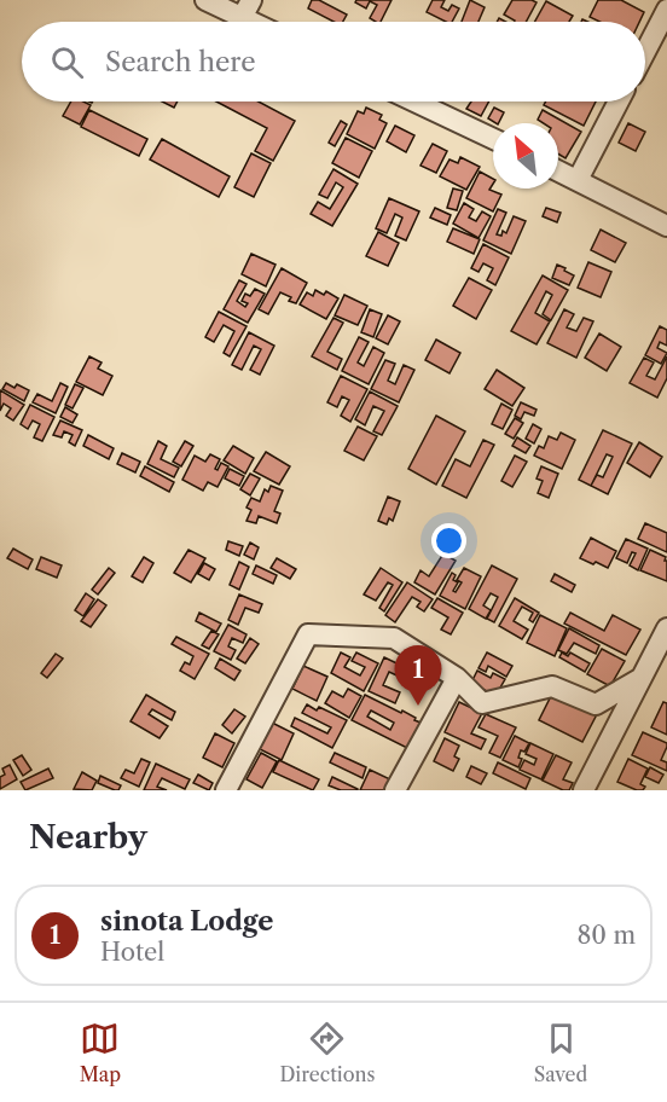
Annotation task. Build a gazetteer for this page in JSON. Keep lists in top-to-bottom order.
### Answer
{
  "north": "top left",
  "page": {
    "search": "Search here",
    "pins": "1",
    "heading": "Nearby",
    "list": [
      {
        "mark": "1",
        "name": "sinota Lodge",
        "note": "Hotel",
        "value": "80 m"
      }
    ],
    "nav": ["Map", "Directions", "Saved"]
  }
}
